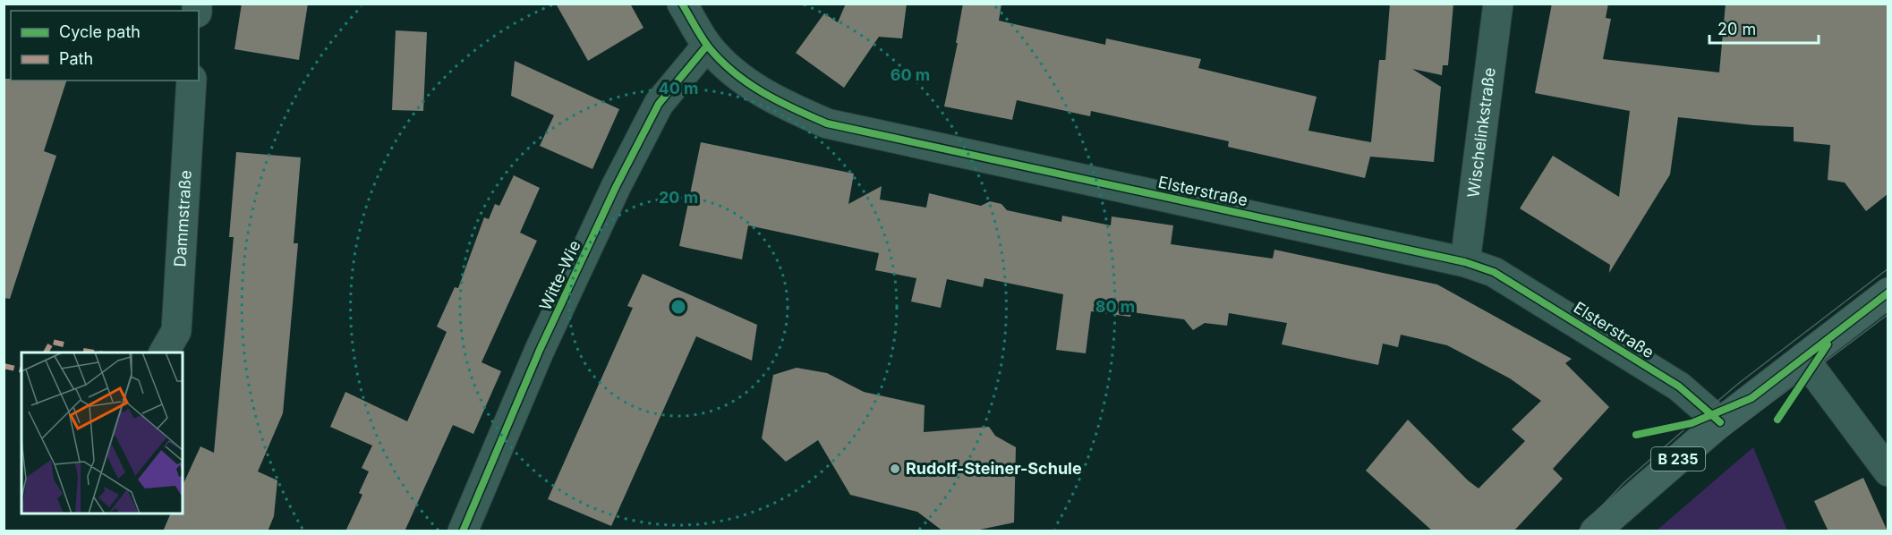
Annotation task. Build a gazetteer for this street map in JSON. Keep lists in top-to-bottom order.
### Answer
{
  "streets": {
    "main road": ["B 235"],
    "street": [
      "Wischelinkstraße",
      "Elsterstraße",
      "Dammstraße",
      "Witte-Wie"
    ]
  },
  "crossings": [
    ["Wischelinkstraße", "Elsterstraße"],
    ["Elsterstraße", "Witte-Wie"],
    ["Elsterstraße", "B 235"]
  ],
  "places": ["Rudolf-Steiner-Schule"],
  "legend": ["Cycle path", "Path"],
  "scale_bar": "20 m",
  "rings": [
    "60 m",
    "40 m",
    "20 m",
    "80 m"
  ]
}
